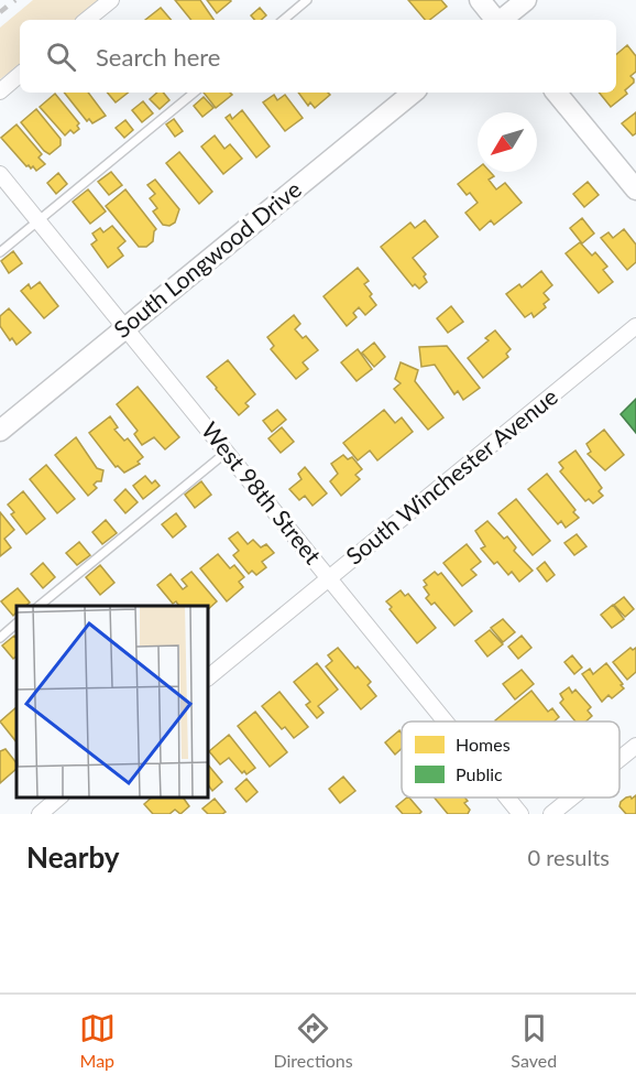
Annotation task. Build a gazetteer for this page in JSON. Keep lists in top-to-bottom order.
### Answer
{
  "streets": {
    "street": ["South Longwood Drive", "South Winchester Avenue", "West 98th Street"]
  },
  "crossings": [
    ["South Longwood Drive", "West 98th Street"],
    ["South Winchester Avenue", "West 98th Street"]
  ],
  "legend": ["Homes", "Public"],
  "north": "bottom left",
  "page": {
    "search": "Search here",
    "heading": ["Nearby", "0 results"],
    "nav": ["Map", "Directions", "Saved"]
  }
}
